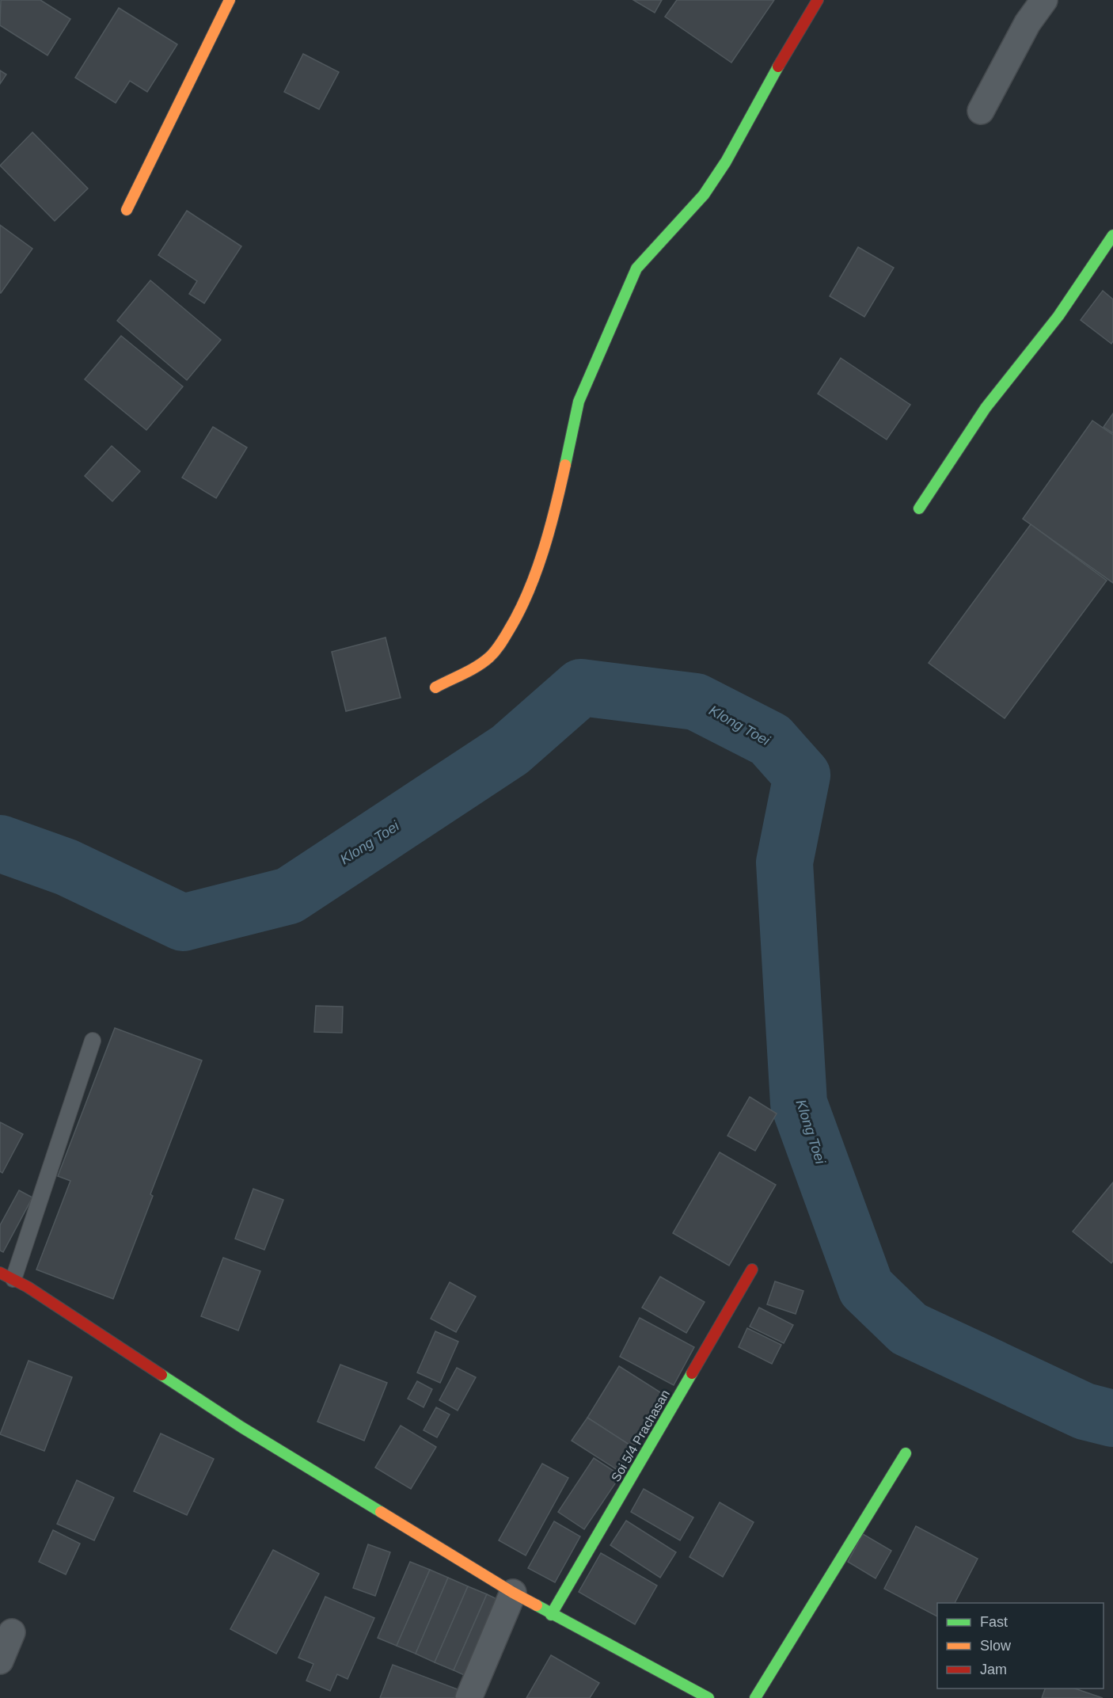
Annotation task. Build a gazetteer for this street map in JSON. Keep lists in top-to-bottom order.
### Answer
{
  "streets": {
    "street": ["Soi 5/4 Prachasan"]
  },
  "water": ["Klong Toei"],
  "legend": ["Fast", "Slow", "Jam"]
}
